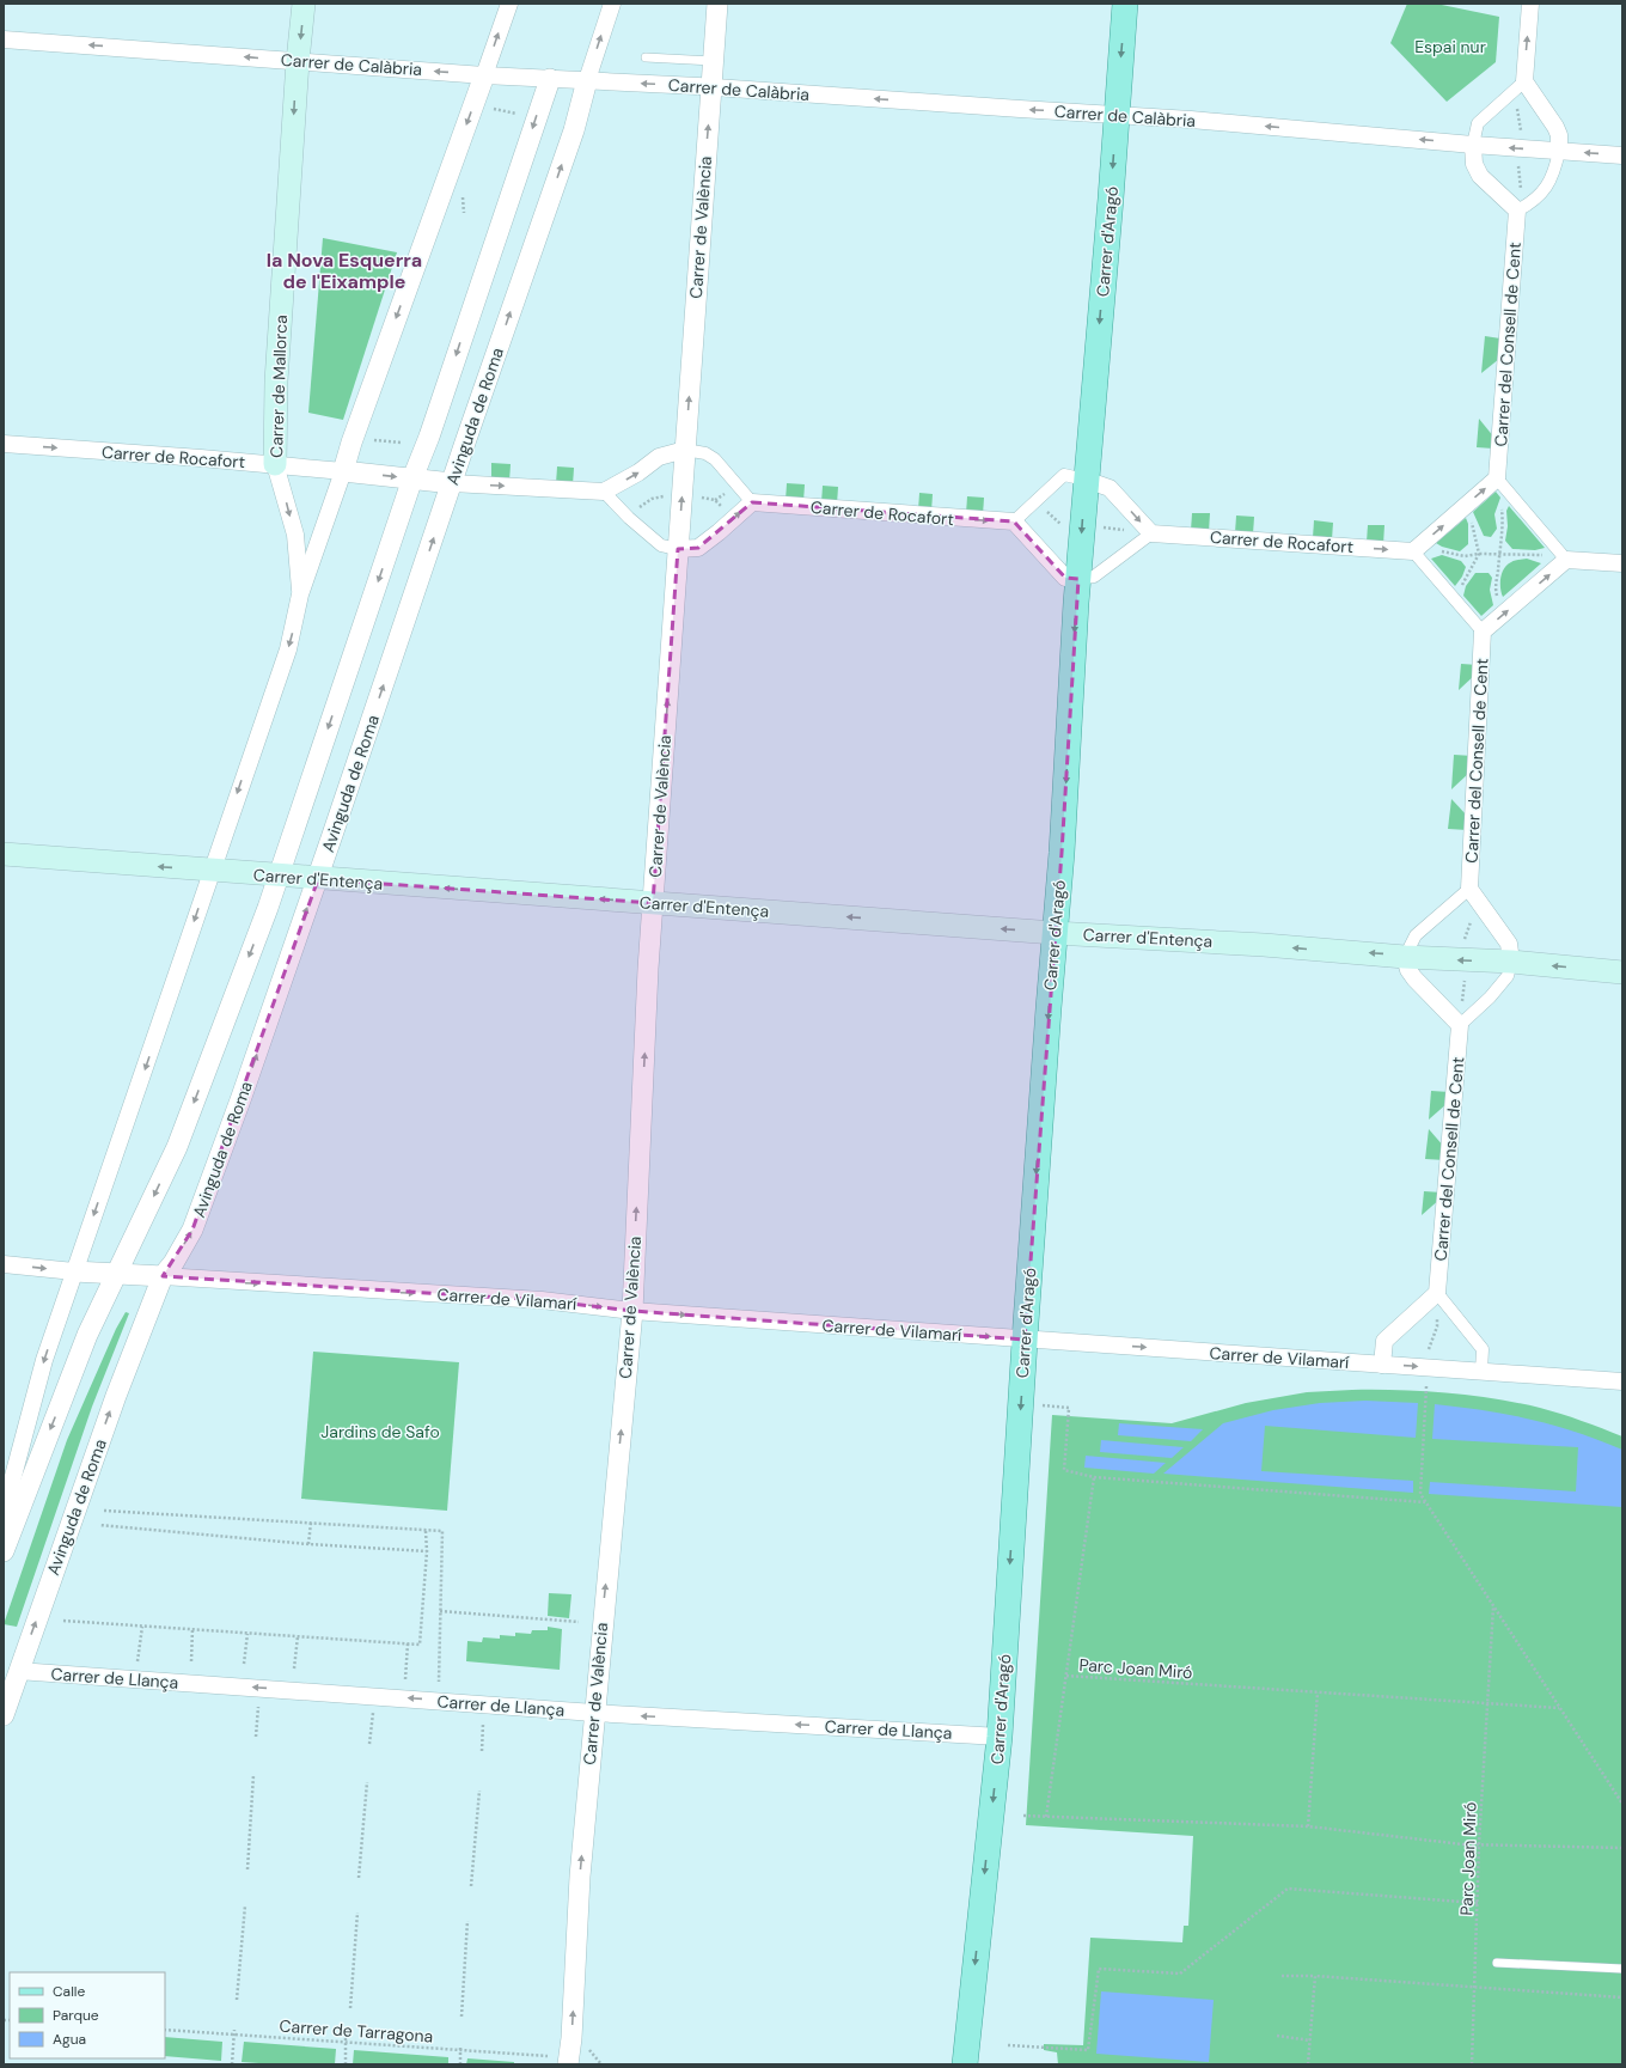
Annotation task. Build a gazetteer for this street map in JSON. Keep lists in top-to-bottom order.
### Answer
{
  "streets": {
    "main road": ["Carrer d'Aragó", "Carrer de Mallorca", "Carrer d'Entença"],
    "street": [
      "Carrer de Calàbria",
      "Carrer de València",
      "Carrer del Consell de Cent",
      "Avinguda de Roma",
      "Carrer de Rocafort",
      "Carrer de Vilamarí",
      "Carrer de Llança"
    ],
    "path": ["Parc Joan Miró", "Carrer de Tarragona"]
  },
  "crossings": [
    ["Carrer de Calàbria", "Carrer de València"],
    ["Carrer de Calàbria", "Carrer d'Aragó"],
    ["Carrer de Calàbria", "Carrer de Mallorca"],
    ["Carrer de Calàbria", "Avinguda de Roma"],
    ["Carrer de València", "Carrer d'Entença"],
    ["Carrer de València", "Carrer de Vilamarí"],
    ["Carrer de València", "Carrer de Llança"],
    ["Carrer d'Aragó", "Carrer d'Entença"],
    ["Carrer d'Aragó", "Carrer de Vilamarí"],
    ["Carrer d'Aragó", "Carrer de Llança"],
    ["Carrer de Mallorca", "Carrer de Rocafort"],
    ["Avinguda de Roma", "Carrer d'Entença"],
    ["Avinguda de Roma", "Carrer de Vilamarí"],
    ["Avinguda de Roma", "Carrer de Llança"]
  ],
  "one_way": [
    "Carrer de Calàbria",
    "Carrer de València",
    "Carrer d'Aragó",
    "Carrer de Mallorca",
    "Carrer de Rocafort",
    "Carrer d'Entença",
    "Carrer de Vilamarí",
    "Carrer de Llança"
  ],
  "districts": ["la Nova Esquerra de l'Eixample"],
  "parks": ["Espai nur", "Jardins de Safo"],
  "legend": ["Calle", "Parque", "Agua"]
}
